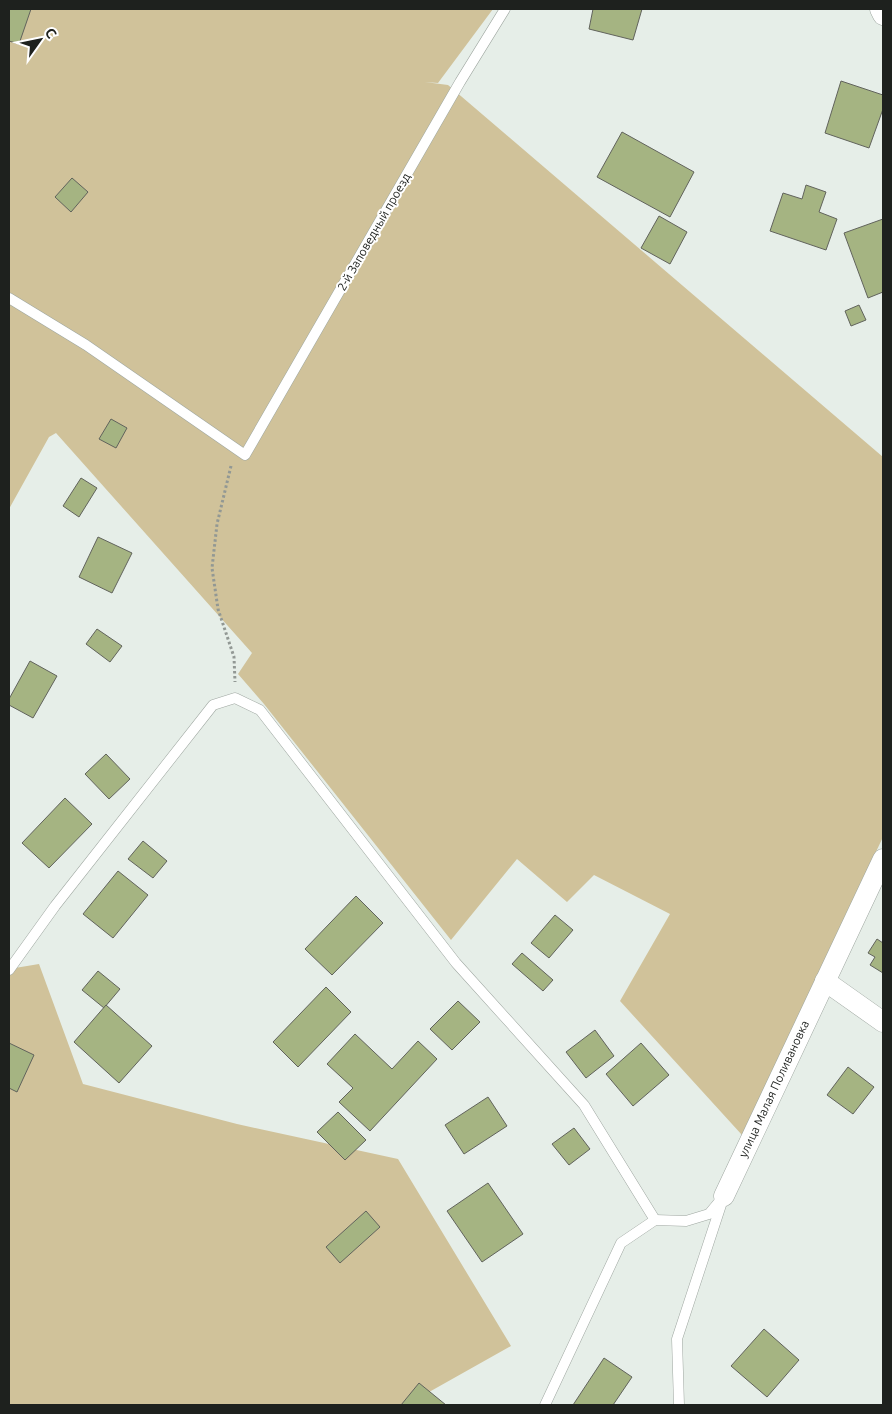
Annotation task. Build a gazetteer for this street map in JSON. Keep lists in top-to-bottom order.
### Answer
{
  "streets": {
    "street": ["улица Малая Поливановка"],
    "lane": ["2-й Заповедный проезд"]
  },
  "north": "top right"
}
